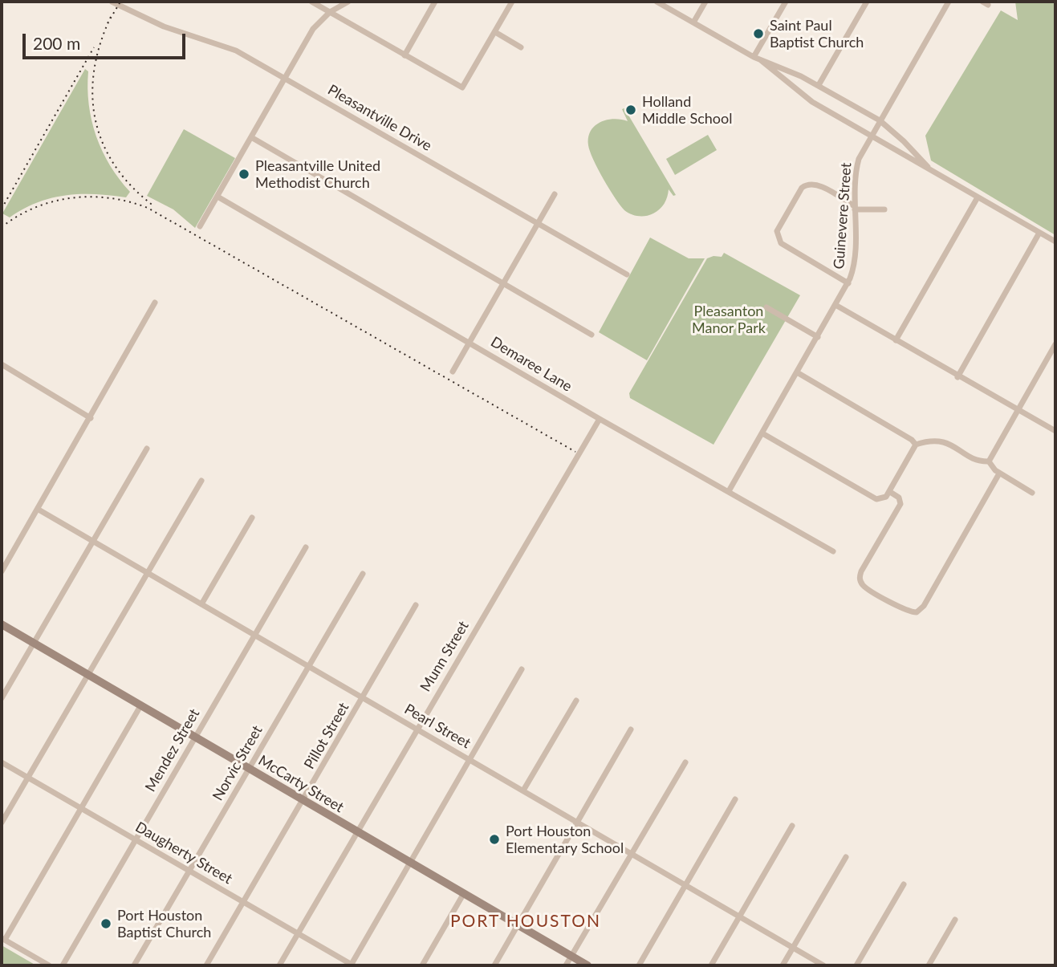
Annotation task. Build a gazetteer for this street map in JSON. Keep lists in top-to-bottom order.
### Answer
{
  "streets": {
    "main road": ["McCarty Street"],
    "street": [
      "Pleasantville Drive",
      "Guinevere Street",
      "Demaree Lane",
      "Munn Street",
      "Pearl Street",
      "Pillot Street",
      "Mendez Street",
      "Norvic Street",
      "Daugherty Street"
    ]
  },
  "crossings": [
    ["Guinevere Street", "Demaree Lane"],
    ["Demaree Lane", "Munn Street"],
    ["Munn Street", "Pearl Street"],
    ["Munn Street", "McCarty Street"],
    ["Munn Street", "Daugherty Street"],
    ["Pearl Street", "Pillot Street"],
    ["Pearl Street", "Mendez Street"],
    ["Pearl Street", "Norvic Street"],
    ["Pillot Street", "McCarty Street"],
    ["Pillot Street", "Daugherty Street"],
    ["Mendez Street", "McCarty Street"],
    ["Mendez Street", "Daugherty Street"],
    ["Norvic Street", "McCarty Street"],
    ["Norvic Street", "Daugherty Street"]
  ],
  "districts": ["PORT HOUSTON"],
  "parks": ["Pleasanton Manor Park"],
  "places": [
    "Saint Paul Baptist Church",
    "Holland Middle School",
    "Pleasantville United Methodist Church",
    "Port Houston Elementary School",
    "Port Houston Baptist Church"
  ],
  "scale_bar": "200 m"
}
